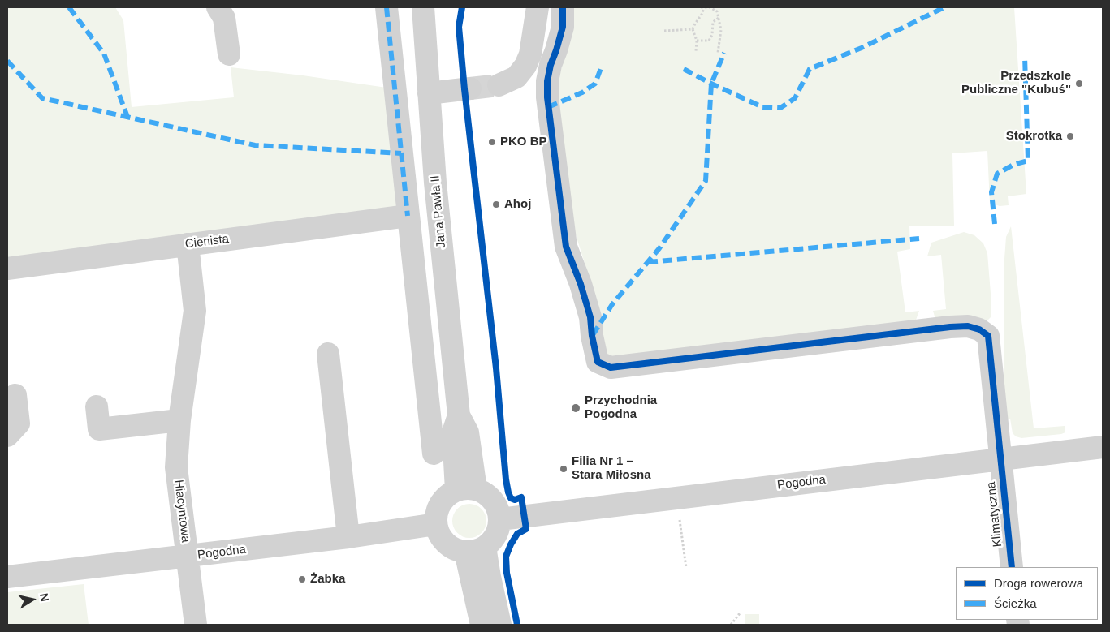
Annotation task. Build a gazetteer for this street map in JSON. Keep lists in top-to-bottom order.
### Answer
{
  "streets": {
    "street": [
      "Jana Pawła II",
      "Cienista",
      "Pogodna",
      "Hiacyntowa",
      "Klimatyczna"
    ]
  },
  "crossings": [
    ["Jana Pawła II", "Pogodna"],
    ["Cienista", "Hiacyntowa"],
    ["Pogodna", "Hiacyntowa"],
    ["Pogodna", "Klimatyczna"]
  ],
  "places": [
    "Przedszkole Publiczne \"Kubuś\"",
    "Stokrotka",
    "PKO BP",
    "Ahoj",
    "Przychodnia Pogodna",
    "Filia Nr 1 – Stara Miłosna",
    "Żabka"
  ],
  "legend": ["Droga rowerowa", "Ścieżka"],
  "north": "right"
}
